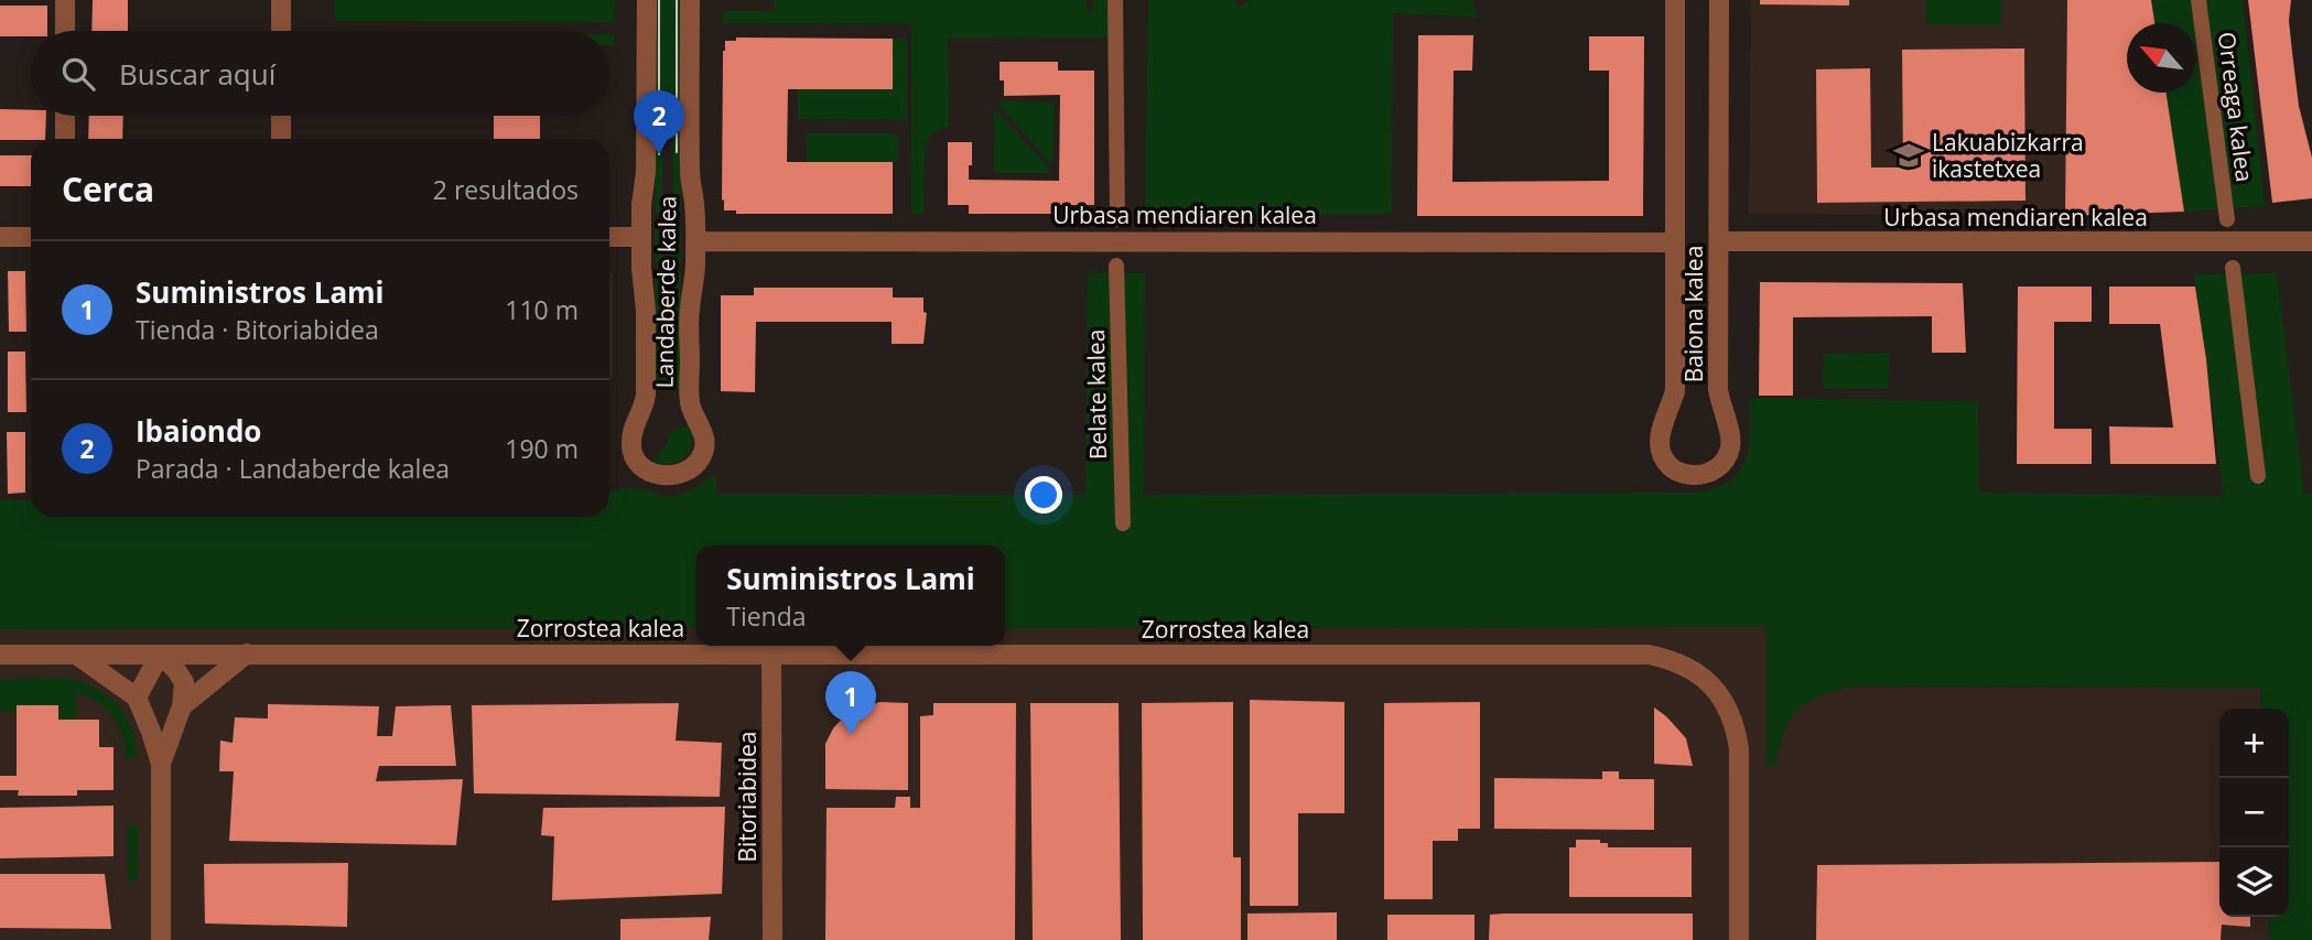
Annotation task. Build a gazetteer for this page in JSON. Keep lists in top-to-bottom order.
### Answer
{
  "streets": {
    "street": [
      "Orreaga kalea",
      "Urbasa mendiaren kalea",
      "Landaberde kalea",
      "Baiona kalea",
      "Belate kalea",
      "Zorrostea kalea",
      "Bitoriabidea"
    ]
  },
  "crossings": [
    ["Urbasa mendiaren kalea", "Landaberde kalea"],
    ["Urbasa mendiaren kalea", "Baiona kalea"],
    ["Zorrostea kalea", "Bitoriabidea"]
  ],
  "places": {
    "school or university": ["Lakuabizkarra ikastetxea"]
  },
  "north": "top left",
  "page": {
    "search": "Buscar aquí",
    "pins": ["2", "1"],
    "heading": ["Cerca", "2 resultados"],
    "list": [
      {
        "mark": "1",
        "name": "Suministros Lami",
        "note": "Tienda · Bitoriabidea",
        "value": "110 m"
      },
      {
        "mark": "2",
        "name": "Ibaiondo",
        "note": "Parada · Landaberde kalea",
        "value": "190 m"
      }
    ],
    "popup": ["Suministros Lami", "Tienda"],
    "map_buttons": ["+", "−"]
  }
}
